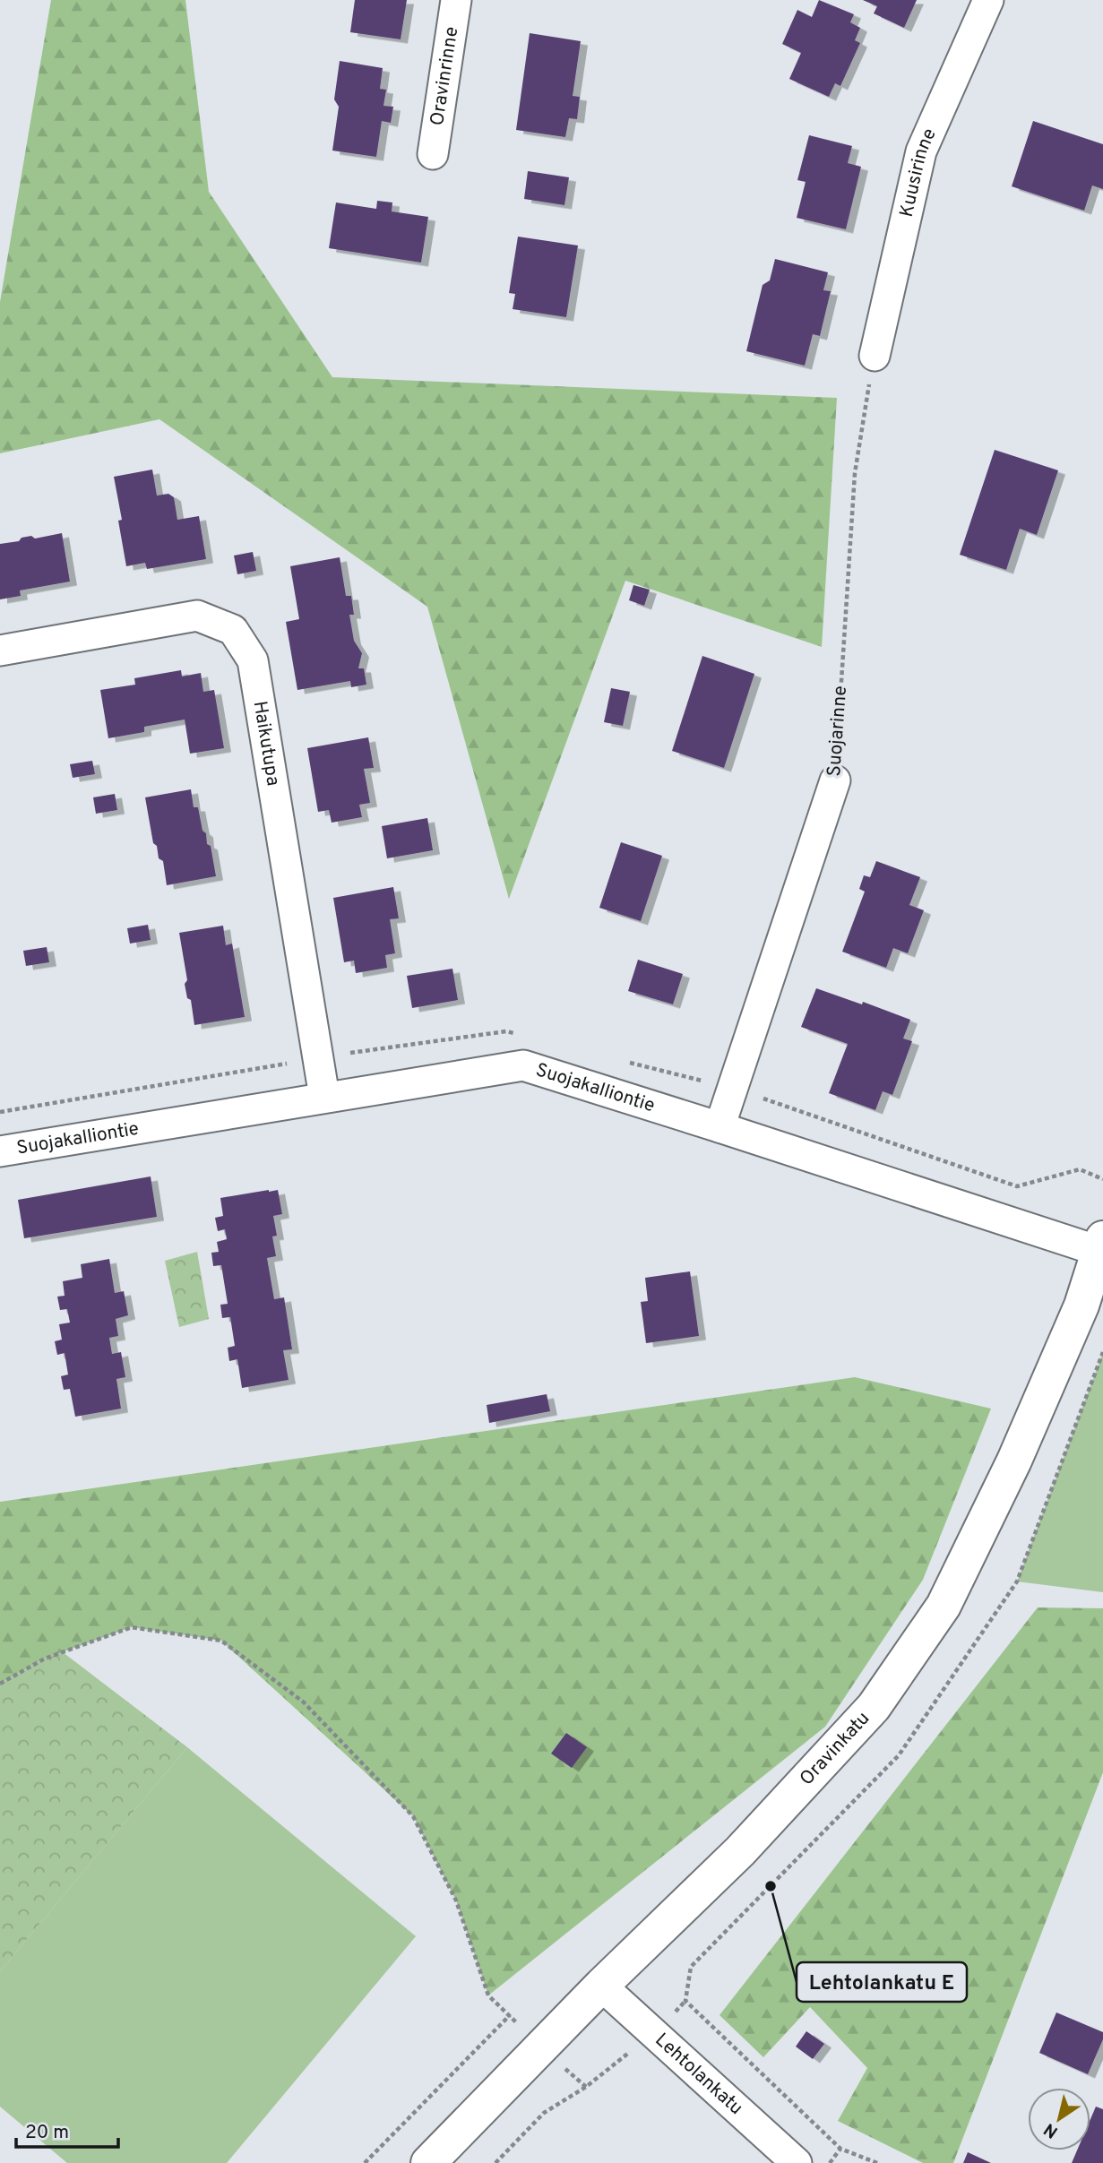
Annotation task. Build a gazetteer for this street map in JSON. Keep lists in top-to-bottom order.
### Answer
{
  "streets": {
    "street": [
      "Oravinrinne",
      "Kuusirinne",
      "Suojarinne",
      "Haikutupa",
      "Suojakalliontie",
      "Oravinkatu",
      "Lehtolankatu"
    ]
  },
  "crossings": [
    ["Kuusirinne", "Suojarinne"],
    ["Suojarinne", "Suojakalliontie"],
    ["Haikutupa", "Suojakalliontie"],
    ["Suojakalliontie", "Oravinkatu"],
    ["Oravinkatu", "Lehtolankatu"]
  ],
  "places": ["Lehtolankatu E"],
  "scale_bar": "20 m",
  "north": "bottom left"
}
